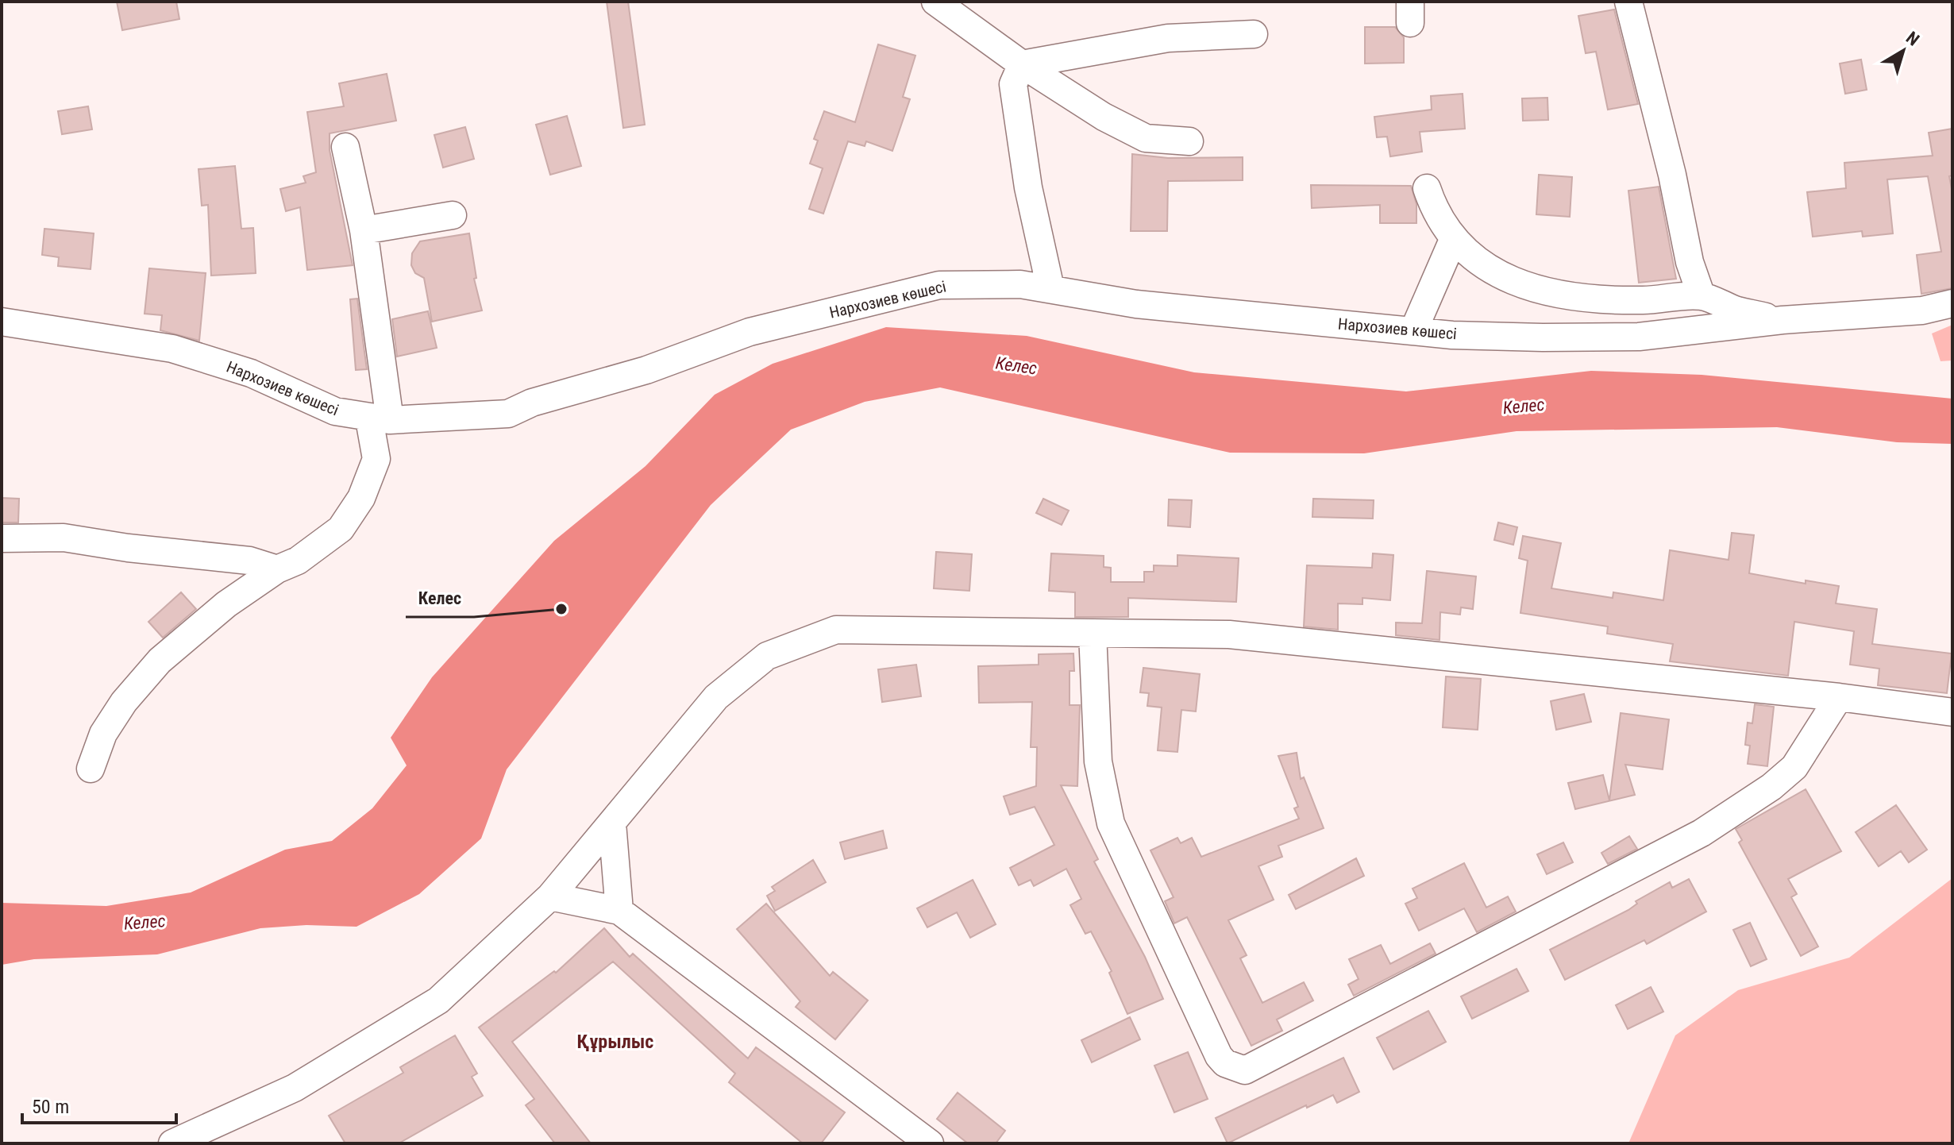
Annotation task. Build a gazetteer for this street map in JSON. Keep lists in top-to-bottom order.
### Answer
{
  "streets": {
    "street": ["Нархозиев көшесі"]
  },
  "districts": ["Құрылыс"],
  "water": ["Келес"],
  "places": ["Келес"],
  "scale_bar": "50 m",
  "north": "top right"
}
